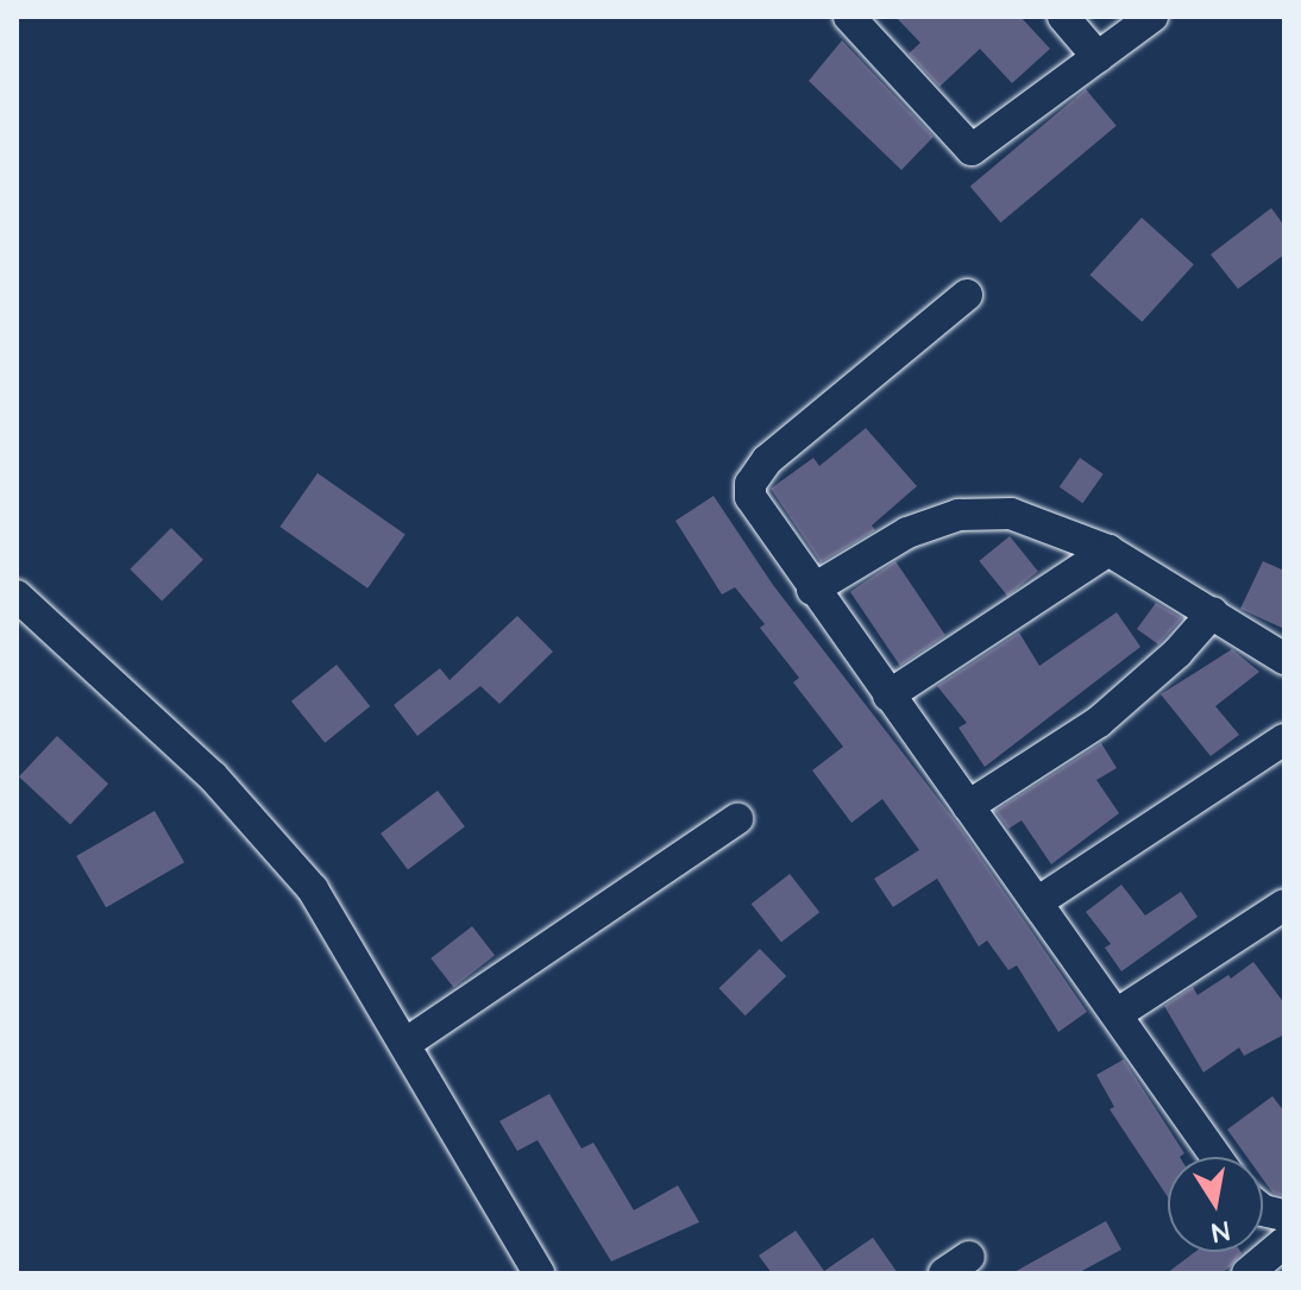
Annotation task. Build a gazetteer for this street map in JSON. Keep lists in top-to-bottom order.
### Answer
{
  "north": "bottom"
}
